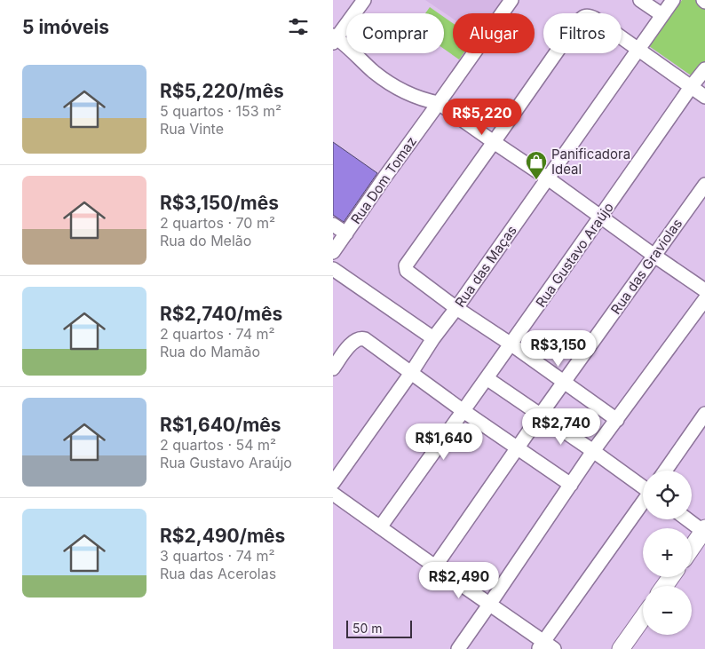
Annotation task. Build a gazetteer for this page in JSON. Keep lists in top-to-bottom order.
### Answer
{
  "streets": {
    "street": [
      "Rua Dom Tomaz",
      "Rua Gustavo Araújo",
      "Rua das Maças",
      "Rua das Graviolas"
    ]
  },
  "places": {
    "shop": ["Panificadora Ideal"]
  },
  "scale_bar": "50 m",
  "page": {
    "heading": "5 imóveis",
    "chip": ["Comprar", "Alugar", "Filtros"],
    "list": [
      {
        "name": "R$5,220/mês",
        "note": "5 quartos · 153 m² · Rua Vinte"
      },
      {
        "name": "R$3,150/mês",
        "note": "2 quartos · 70 m² · Rua do Melão"
      },
      {
        "name": "R$2,740/mês",
        "note": "2 quartos · 74 m² · Rua do Mamão"
      },
      {
        "name": "R$1,640/mês",
        "note": "2 quartos · 54 m² · Rua Gustavo Araújo"
      },
      {
        "name": "R$2,490/mês",
        "note": "3 quartos · 74 m² · Rua das Acerolas"
      }
    ],
    "price": [
      "R$5,220",
      "R$3,150",
      "R$2,740",
      "R$1,640",
      "R$2,490"
    ],
    "map_buttons": ["+", "−"],
    "scale": "50 m"
  }
}
